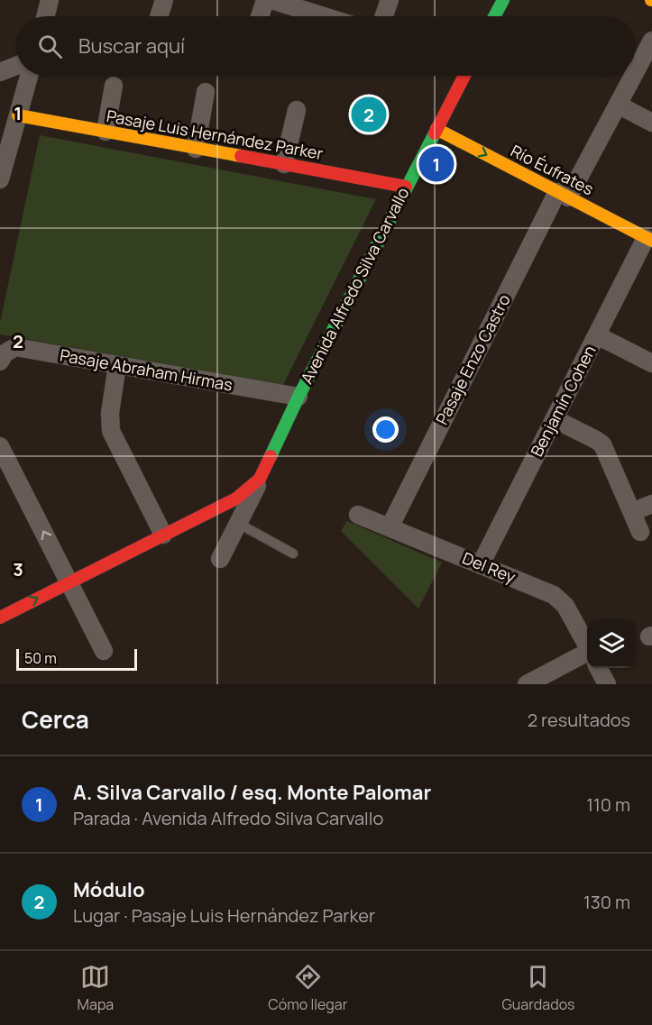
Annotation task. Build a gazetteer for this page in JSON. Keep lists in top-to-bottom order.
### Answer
{
  "streets": {
    "street": [
      "Pasaje Luis Hernández Parker",
      "Río Éufrates",
      "Avenida Alfredo Silva Carvallo",
      "Pasaje Enzo Castro",
      "Pasaje Abraham Hirmas",
      "Benjamín Cohen",
      "Del Rey"
    ]
  },
  "crossings": [
    ["Pasaje Luis Hernández Parker", "Avenida Alfredo Silva Carvallo"],
    ["Río Éufrates", "Avenida Alfredo Silva Carvallo"],
    ["Río Éufrates", "Pasaje Enzo Castro"],
    ["Río Éufrates", "Benjamín Cohen"],
    ["Avenida Alfredo Silva Carvallo", "Pasaje Abraham Hirmas"],
    ["Pasaje Enzo Castro", "Del Rey"],
    ["Benjamín Cohen", "Del Rey"]
  ],
  "one_way": ["Río Éufrates"],
  "scale_bar": "50 m",
  "page": {
    "search": "Buscar aquí",
    "pins": ["2", "1"],
    "scale": "50 m",
    "heading": ["Cerca", "2 resultados"],
    "list": [
      {
        "mark": "1",
        "name": "A. Silva Carvallo / esq. Monte Palomar",
        "note": "Parada · Avenida Alfredo Silva Carvallo",
        "value": "110 m"
      },
      {
        "mark": "2",
        "name": "Módulo",
        "note": "Lugar · Pasaje Luis Hernández Parker",
        "value": "130 m"
      }
    ],
    "nav": ["Mapa", "Cómo llegar", "Guardados"]
  },
  "grid": {
    "rows": ["1", "2", "3"]
  }
}
